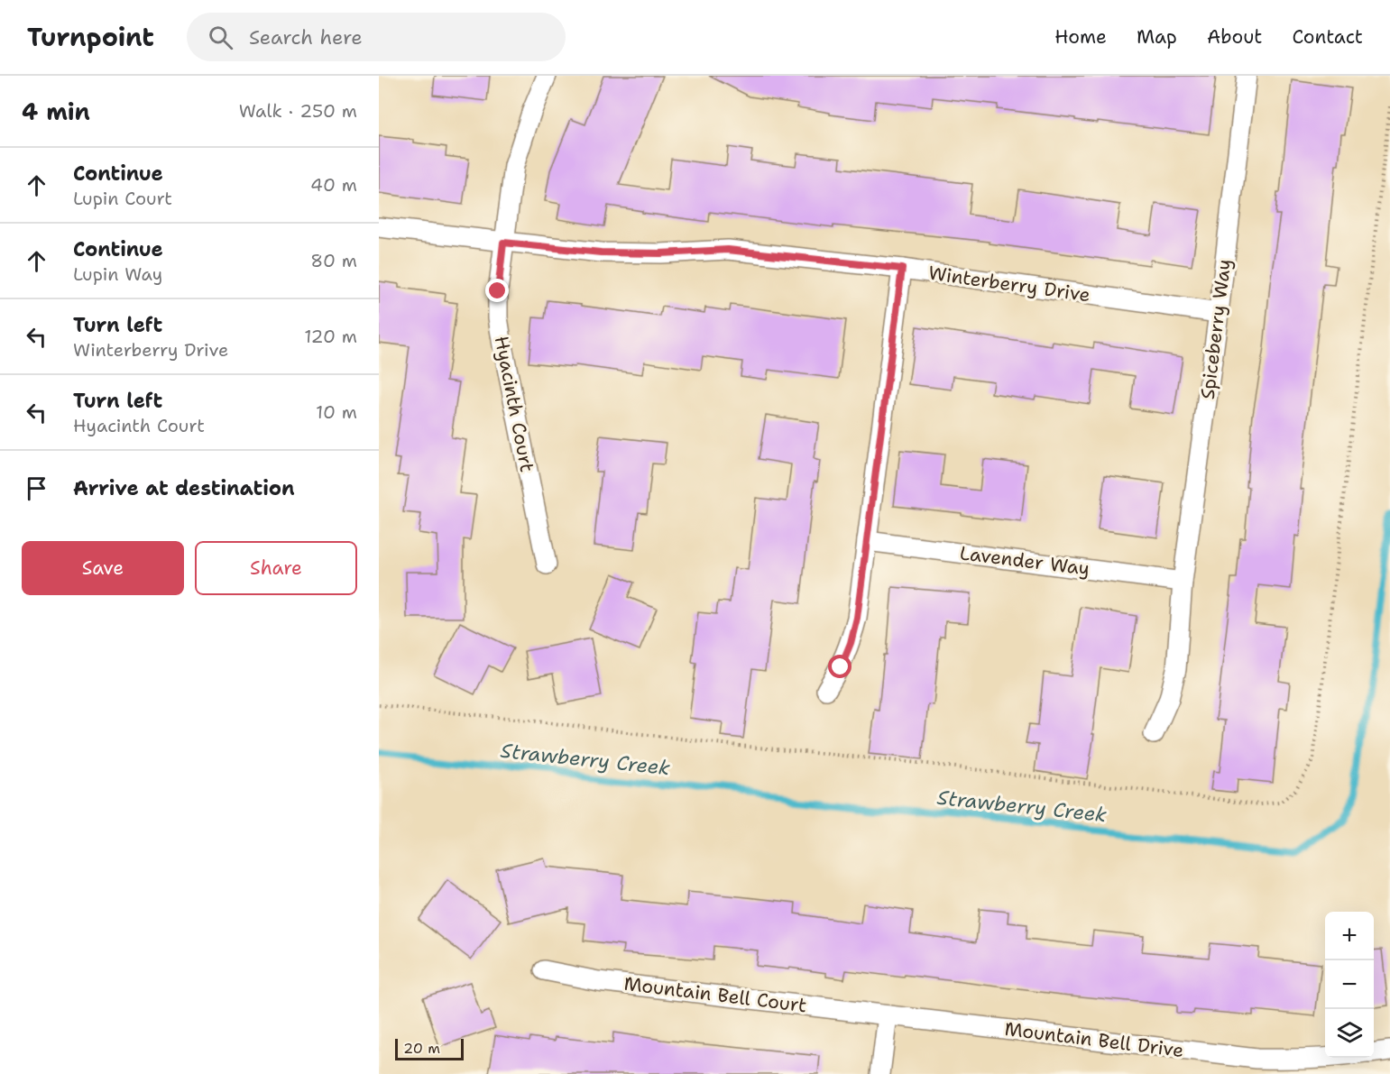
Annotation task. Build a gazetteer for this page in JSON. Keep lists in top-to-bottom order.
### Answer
{
  "streets": {
    "street": [
      "Winterberry Drive",
      "Spiceberry Way",
      "Hyacinth Court",
      "Lavender Way",
      "Mountain Bell Court",
      "Mountain Bell Drive"
    ]
  },
  "crossings": [
    ["Winterberry Drive", "Spiceberry Way"],
    ["Winterberry Drive", "Hyacinth Court"],
    ["Spiceberry Way", "Lavender Way"],
    ["Mountain Bell Court", "Mountain Bell Drive"]
  ],
  "water": ["Strawberry Creek"],
  "scale_bar": "20 m",
  "page": {
    "header": "Turnpoint",
    "search": "Search here",
    "nav": [
      "Home",
      "Map",
      "About",
      "Contact"
    ],
    "heading": ["4 min", "Walk · 250 m"],
    "list": [
      ["Continue", "Lupin Court", "40 m"],
      ["Continue", "Lupin Way", "80 m"],
      ["Turn left", "Winterberry Drive", "120 m"],
      ["Turn left", "Hyacinth Court", "10 m"],
      "Arrive at destination"
    ],
    "buttons": ["Save", "Share"],
    "map_buttons": ["+", "−"],
    "scale": "20 m"
  }
}
